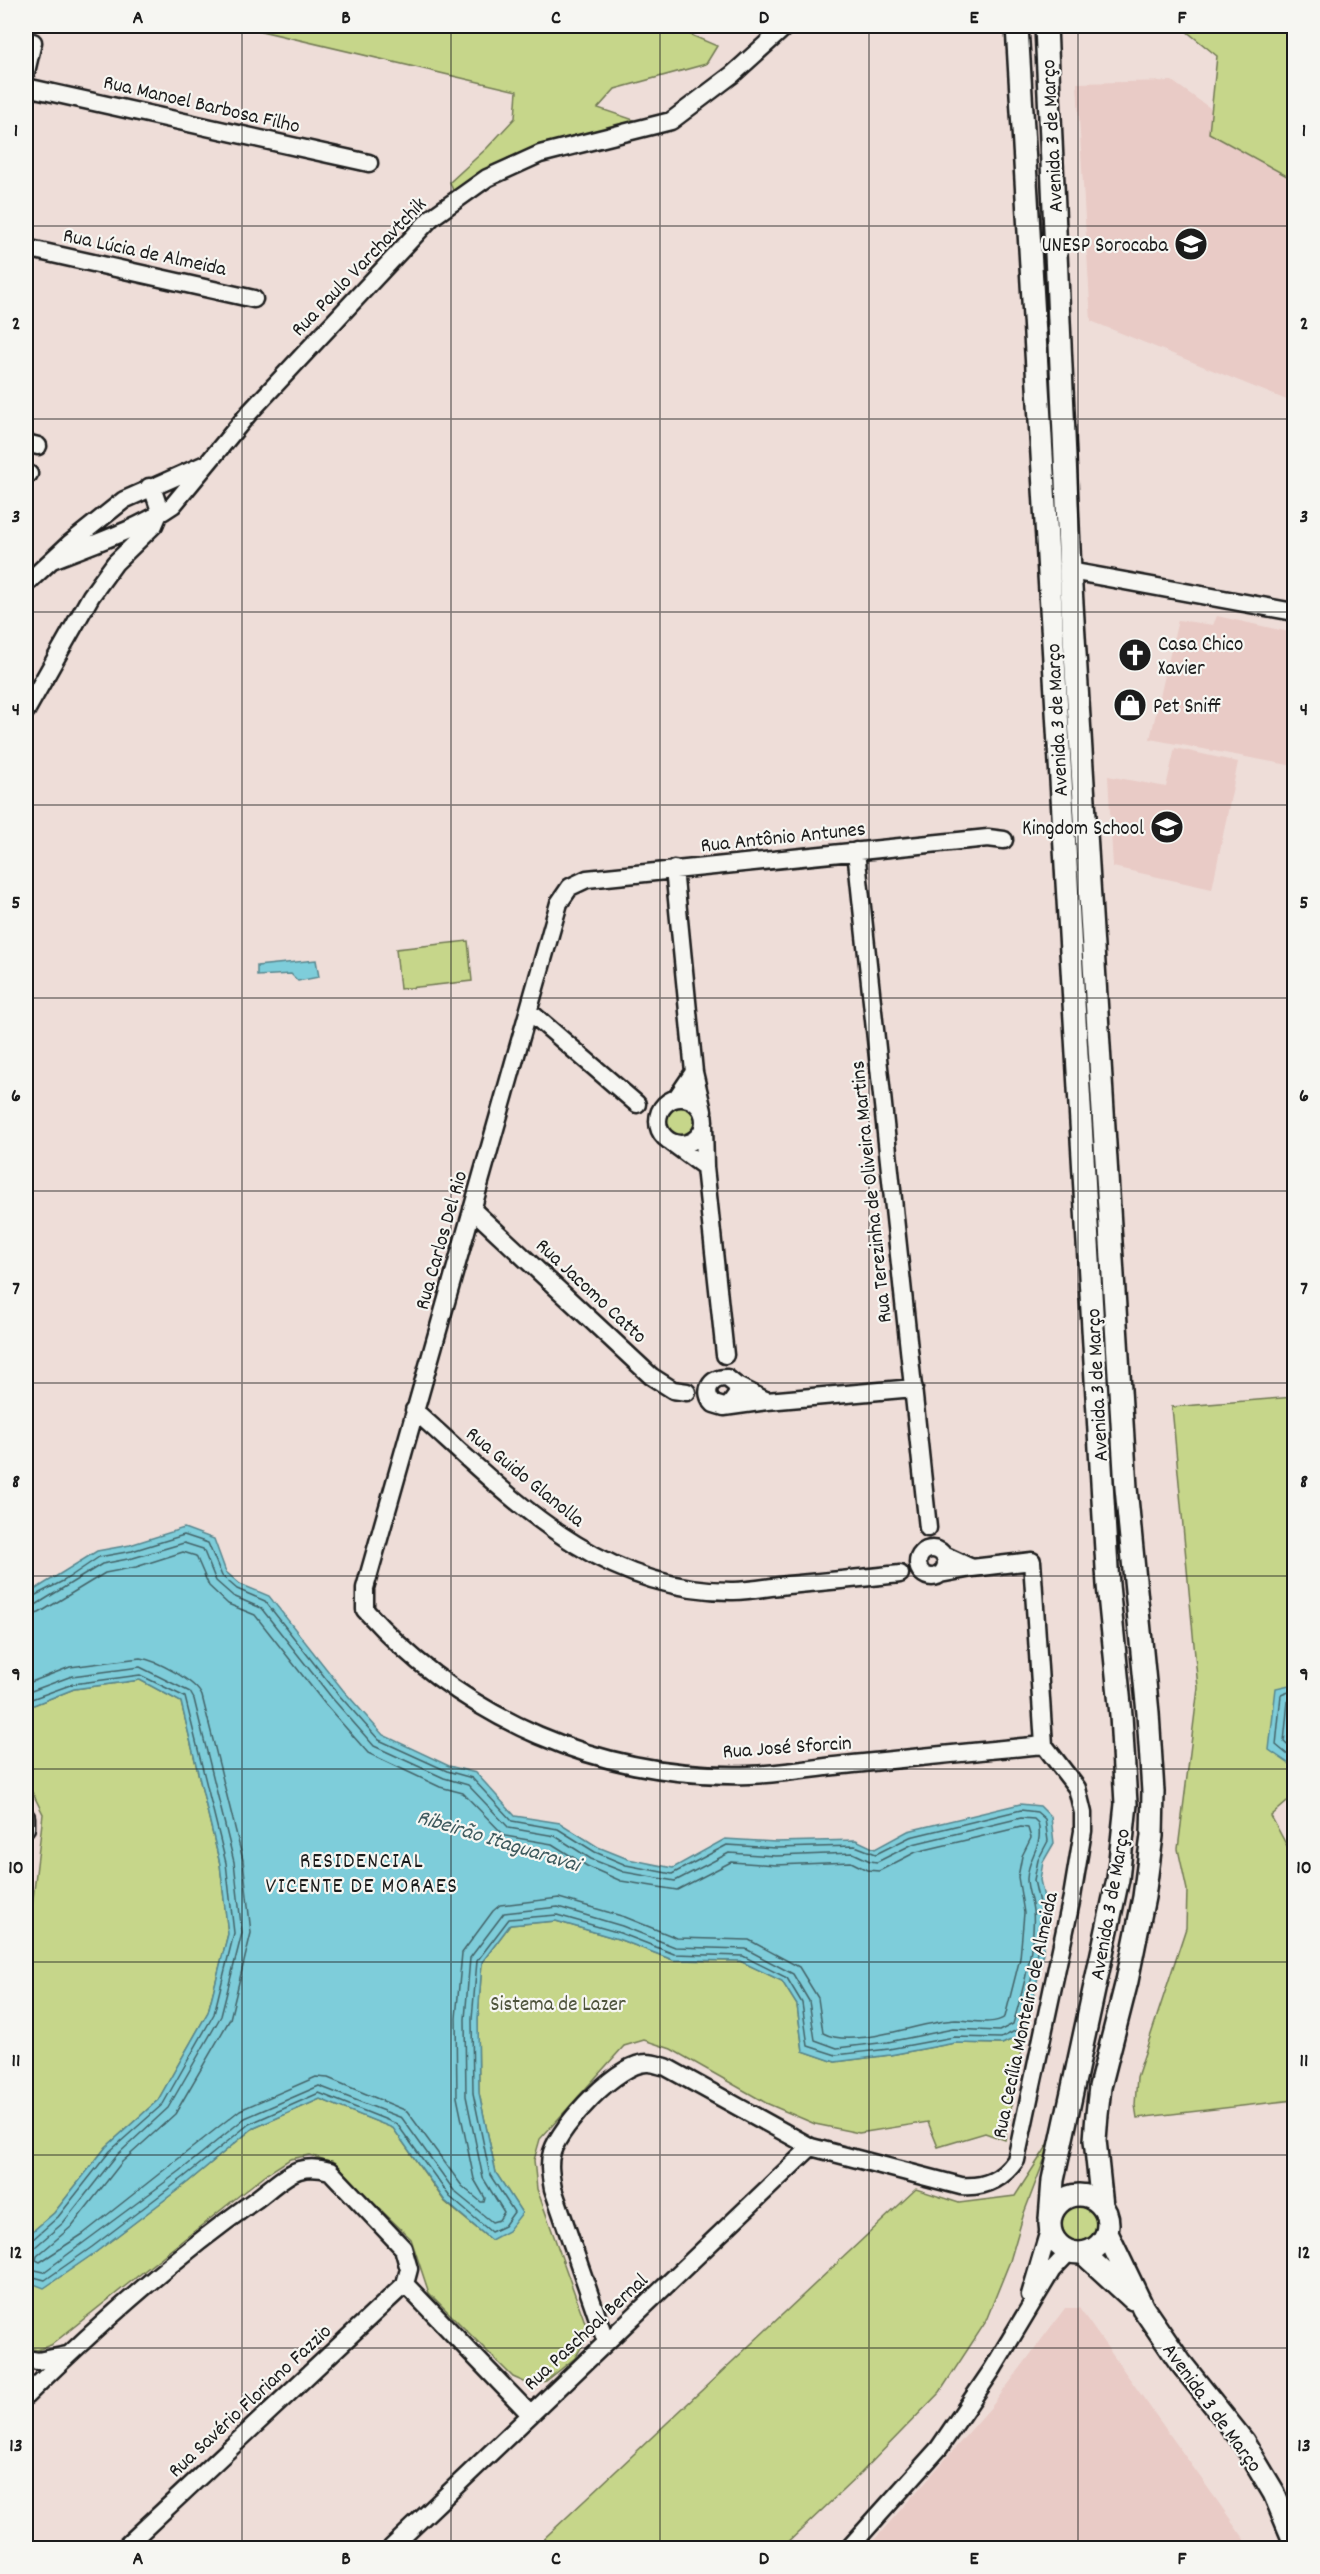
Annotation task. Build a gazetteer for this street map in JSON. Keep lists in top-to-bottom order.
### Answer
{
  "streets": {
    "main road": ["Avenida 3 de Março"],
    "street": [
      "Rua Manoel Barbosa Filho",
      "Rua Lúcia de Almeida",
      "Rua Paulo Varchavtchik",
      "Rua Antônio Antunes",
      "Rua Terezinha de Oliveira Martins",
      "Rua Carlos Del Rio",
      "Rua Jacomo Catto",
      "Rua Guido Glanolla",
      "Rua José Sforcin",
      "Rua Cecília Monteiro de Almeida",
      "Rua Paschoal Bernal",
      "Rua Savério Floriano Fazzio"
    ]
  },
  "crossings": [
    ["Rua Antônio Antunes", "Rua Terezinha de Oliveira Martins"],
    ["Rua Antônio Antunes", "Rua Carlos Del Rio"],
    ["Rua Terezinha de Oliveira Martins", "Rua Guido Glanolla"],
    ["Rua Carlos Del Rio", "Rua Jacomo Catto"],
    ["Rua Carlos Del Rio", "Rua Guido Glanolla"],
    ["Rua Carlos Del Rio", "Rua José Sforcin"],
    ["Rua Guido Glanolla", "Rua José Sforcin"],
    ["Rua Guido Glanolla", "Rua Cecília Monteiro de Almeida"],
    ["Rua José Sforcin", "Rua Cecília Monteiro de Almeida"],
    ["Rua Cecília Monteiro de Almeida", "Rua Paschoal Bernal"]
  ],
  "districts": ["RESIDENCIAL VICENTE DE MORAES"],
  "water": ["Ribeirão Itaguaravai"],
  "parks": ["Sistema de Lazer"],
  "places": {
    "school or university": ["UNESP Sorocaba", "Kingdom School"],
    "church": ["Casa Chico Xavier"],
    "shop": ["Pet Sniff"]
  },
  "grid": {
    "columns": [
      "A",
      "B",
      "C",
      "D",
      "E",
      "F"
    ],
    "rows": [
      "1",
      "2",
      "3",
      "4",
      "5",
      "6",
      "7",
      "8",
      "9",
      "10",
      "11",
      "12",
      "13"
    ]
  }
}
